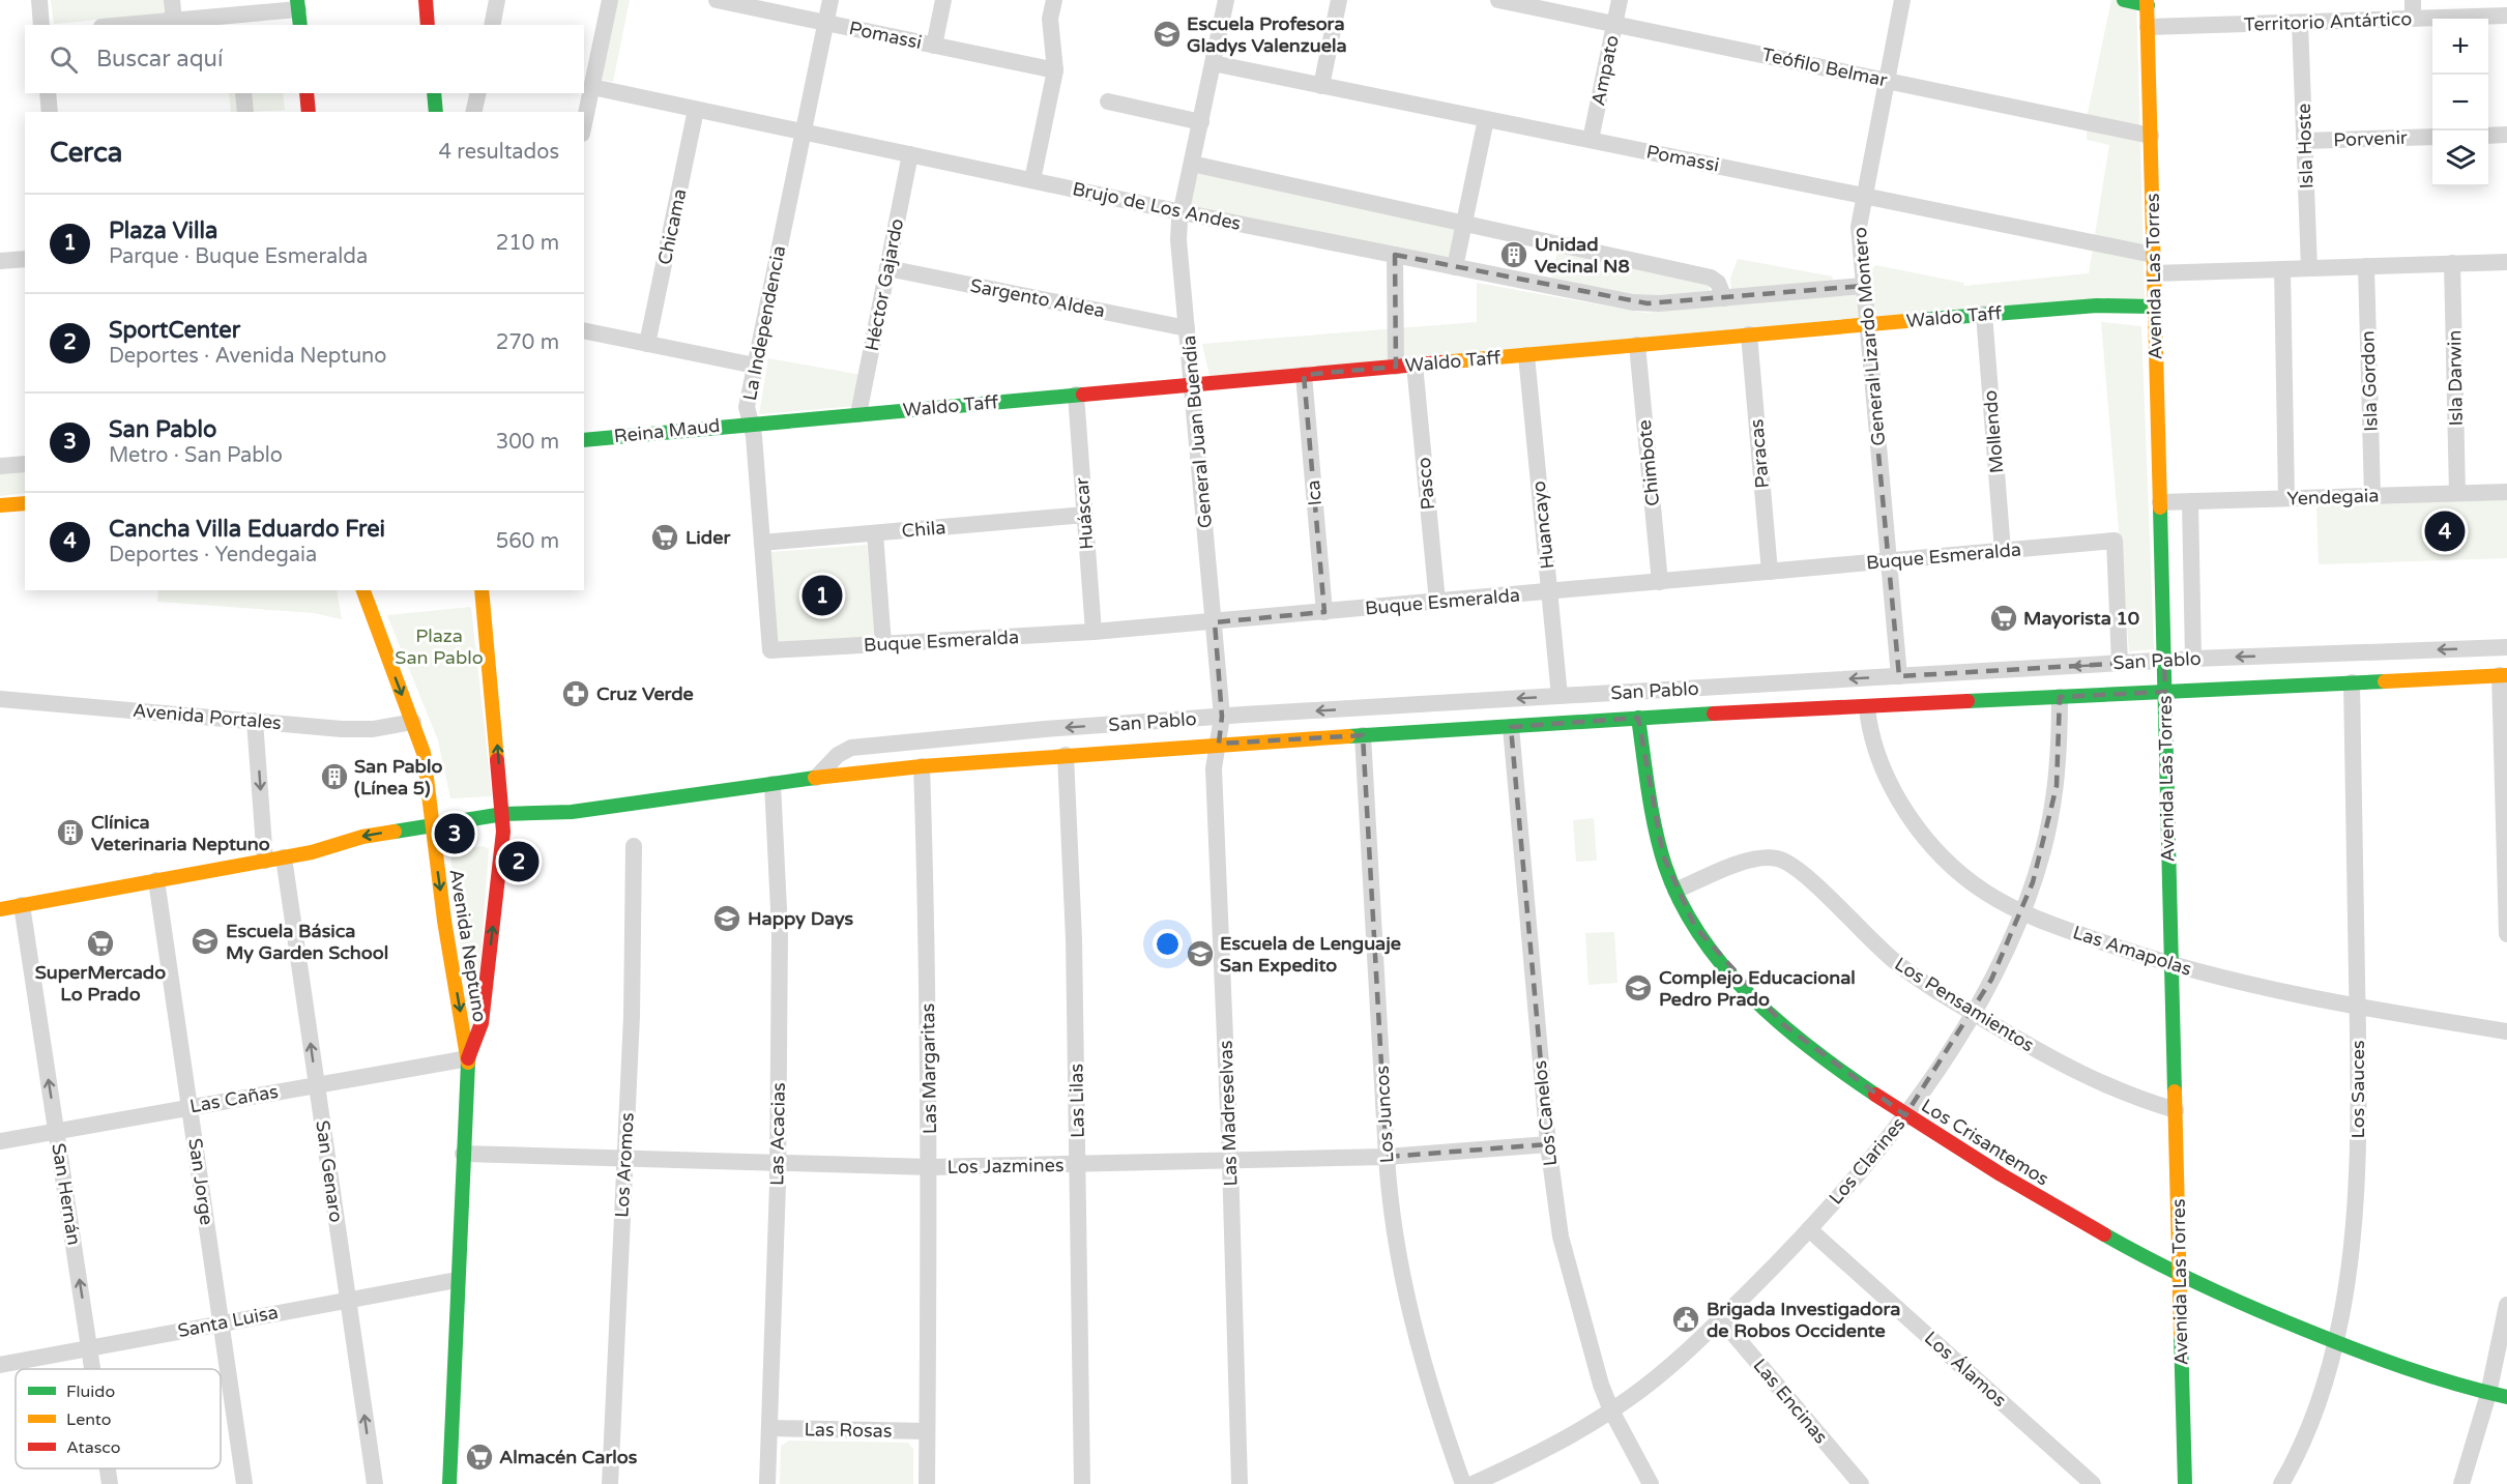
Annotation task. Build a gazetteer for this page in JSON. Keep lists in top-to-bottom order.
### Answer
{
  "streets": {
    "main road": [
      "Avenida Las Torres",
      "Waldo Taff",
      "Reina Maud",
      "San Pablo",
      "Avenida Neptuno",
      "Los Crisantemos"
    ],
    "street": [
      "Territorio Antártico",
      "Pomassi",
      "Teófilo Belmar",
      "Ampato",
      "Porvenir",
      "Isla Hoste",
      "Brujo de Los Andes",
      "Chicama",
      "Héctor Gajardo",
      "Sargento Aldea",
      "La Independencia",
      "General Lizardo Montero",
      "Isla Darwin",
      "Isla Gordon",
      "General Juan Buendía",
      "Mollendo",
      "Paracas",
      "Chimbote",
      "Pasco",
      "Ica",
      "Yendegaia",
      "Huáscar",
      "Huancayo",
      "Chila",
      "Buque Esmeralda",
      "Avenida Portales",
      "Las Amapolas",
      "Los Pensamientos",
      "Las Margaritas",
      "Los Sauces",
      "Las Cañas",
      "Las Lilas",
      "Las Madreselvas",
      "Los Canelos",
      "Los Juncos",
      "Las Acacias",
      "Los Clarines",
      "Los Aromos",
      "Los Jazmines",
      "San Genaro",
      "San Jorge",
      "San Hernán",
      "Santa Luisa",
      "Los Álamos",
      "Las Encinas",
      "Las Rosas"
    ]
  },
  "crossings": [
    ["Territorio Antártico", "Isla Hoste"],
    ["Territorio Antártico", "Avenida Las Torres"],
    ["Pomassi", "Ampato"],
    ["Pomassi", "Avenida Las Torres"],
    ["Pomassi", "La Independencia"],
    ["Pomassi", "General Lizardo Montero"],
    ["Pomassi", "General Juan Buendía"],
    ["Teófilo Belmar", "Ampato"],
    ["Teófilo Belmar", "Avenida Las Torres"],
    ["Teófilo Belmar", "General Lizardo Montero"],
    ["Porvenir", "Isla Hoste"],
    ["Brujo de Los Andes", "Chicama"],
    ["Brujo de Los Andes", "Héctor Gajardo"],
    ["Brujo de Los Andes", "La Independencia"],
    ["Brujo de Los Andes", "General Lizardo Montero"],
    ["Brujo de Los Andes", "General Juan Buendía"],
    ["Avenida Las Torres", "Waldo Taff"],
    ["Avenida Las Torres", "Yendegaia"],
    ["Avenida Las Torres", "San Pablo"],
    ["Avenida Las Torres", "Las Amapolas"],
    ["Avenida Las Torres", "Los Pensamientos"],
    ["Avenida Las Torres", "Los Crisantemos"],
    ["Héctor Gajardo", "Sargento Aldea"],
    ["Héctor Gajardo", "Waldo Taff"],
    ["Sargento Aldea", "General Juan Buendía"],
    ["Waldo Taff", "La Independencia"],
    ["Waldo Taff", "General Lizardo Montero"],
    ["Waldo Taff", "Reina Maud"],
    ["Waldo Taff", "General Juan Buendía"],
    ["Waldo Taff", "Mollendo"],
    ["Waldo Taff", "Paracas"],
    ["Waldo Taff", "Chimbote"],
    ["Waldo Taff", "Pasco"],
    ["Waldo Taff", "Ica"],
    ["Waldo Taff", "Huáscar"],
    ["Waldo Taff", "Huancayo"],
    ["La Independencia", "Reina Maud"],
    ["La Independencia", "Chila"],
    ["La Independencia", "Buque Esmeralda"],
    ["General Lizardo Montero", "Buque Esmeralda"],
    ["General Lizardo Montero", "San Pablo"],
    ["Isla Darwin", "Yendegaia"],
    ["Isla Gordon", "Yendegaia"],
    ["General Juan Buendía", "Buque Esmeralda"],
    ["General Juan Buendía", "San Pablo"],
    ["General Juan Buendía", "Las Madreselvas"],
    ["Mollendo", "Buque Esmeralda"],
    ["Paracas", "Buque Esmeralda"],
    ["Chimbote", "Buque Esmeralda"],
    ["Pasco", "Buque Esmeralda"],
    ["Ica", "Buque Esmeralda"],
    ["Huáscar", "Chila"],
    ["Huáscar", "Buque Esmeralda"],
    ["Huancayo", "Buque Esmeralda"],
    ["Huancayo", "San Pablo"],
    ["Buque Esmeralda", "San Pablo"],
    ["San Pablo", "Avenida Neptuno"],
    ["San Pablo", "Las Amapolas"],
    ["San Pablo", "Las Margaritas"],
    ["San Pablo", "Los Sauces"],
    ["San Pablo", "Las Lilas"],
    ["San Pablo", "Las Madreselvas"],
    ["San Pablo", "Los Canelos"],
    ["San Pablo", "Los Juncos"],
    ["San Pablo", "Las Acacias"],
    ["San Pablo", "Los Crisantemos"],
    ["San Pablo", "Los Clarines"],
    ["San Pablo", "San Genaro"],
    ["San Pablo", "San Jorge"],
    ["San Pablo", "San Hernán"],
    ["Avenida Portales", "Avenida Neptuno"],
    ["Avenida Neptuno", "Las Cañas"],
    ["Avenida Neptuno", "Los Jazmines"],
    ["Avenida Neptuno", "Santa Luisa"],
    ["Las Amapolas", "Los Sauces"],
    ["Las Amapolas", "Los Clarines"],
    ["Los Pensamientos", "Los Crisantemos"],
    ["Los Pensamientos", "Los Clarines"],
    ["Las Margaritas", "Los Jazmines"],
    ["Las Margaritas", "Las Rosas"],
    ["Los Sauces", "Los Crisantemos"],
    ["Las Cañas", "San Genaro"],
    ["Las Cañas", "San Jorge"],
    ["Las Cañas", "San Hernán"],
    ["Las Lilas", "Los Jazmines"],
    ["Las Madreselvas", "Los Jazmines"],
    ["Los Canelos", "Los Clarines"],
    ["Los Canelos", "Los Jazmines"],
    ["Los Juncos", "Los Jazmines"],
    ["Las Acacias", "Los Jazmines"],
    ["Las Acacias", "Las Rosas"],
    ["Los Crisantemos", "Los Clarines"],
    ["Los Clarines", "Los Álamos"],
    ["Los Clarines", "Las Encinas"],
    ["Los Aromos", "Los Jazmines"],
    ["San Genaro", "Santa Luisa"],
    ["San Jorge", "Santa Luisa"],
    ["San Hernán", "Santa Luisa"]
  ],
  "one_way": ["San Pablo", "San Genaro", "San Hernán"],
  "parks": ["Plaza San Pablo"],
  "places": {
    "school or university": [
      "Escuela Profesora Gladys Valenzuela",
      "Happy Days",
      "Escuela Básica My Garden School",
      "Escuela de Lenguaje San Expedito",
      "Complejo Educacional Pedro Prado"
    ],
    "building": ["Unidad Vecinal N8", "San Pablo (Línea 5)", "Clínica Veterinaria Neptuno"],
    "supermarket": [
      "Lider",
      "Mayorista 10",
      "SuperMercado Lo Prado",
      "Almacén Carlos"
    ],
    "pharmacy": ["Cruz Verde"],
    "public building": ["Brigada Investigadora de Robos Occidente"]
  },
  "legend": ["Fluido", "Lento", "Atasco"],
  "page": {
    "map_buttons": ["+", "−"],
    "search": "Buscar aquí",
    "heading": ["Cerca", "4 resultados"],
    "list": [
      {
        "mark": "1",
        "name": "Plaza Villa",
        "note": "Parque · Buque Esmeralda",
        "value": "210 m"
      },
      {
        "mark": "2",
        "name": "SportCenter",
        "note": "Deportes · Avenida Neptuno",
        "value": "270 m"
      },
      {
        "mark": "3",
        "name": "San Pablo",
        "note": "Metro · San Pablo",
        "value": "300 m"
      },
      {
        "mark": "4",
        "name": "Cancha Villa Eduardo Frei",
        "note": "Deportes · Yendegaia",
        "value": "560 m"
      }
    ],
    "pins": [
      "4",
      "1",
      "3",
      "2"
    ]
  }
}
